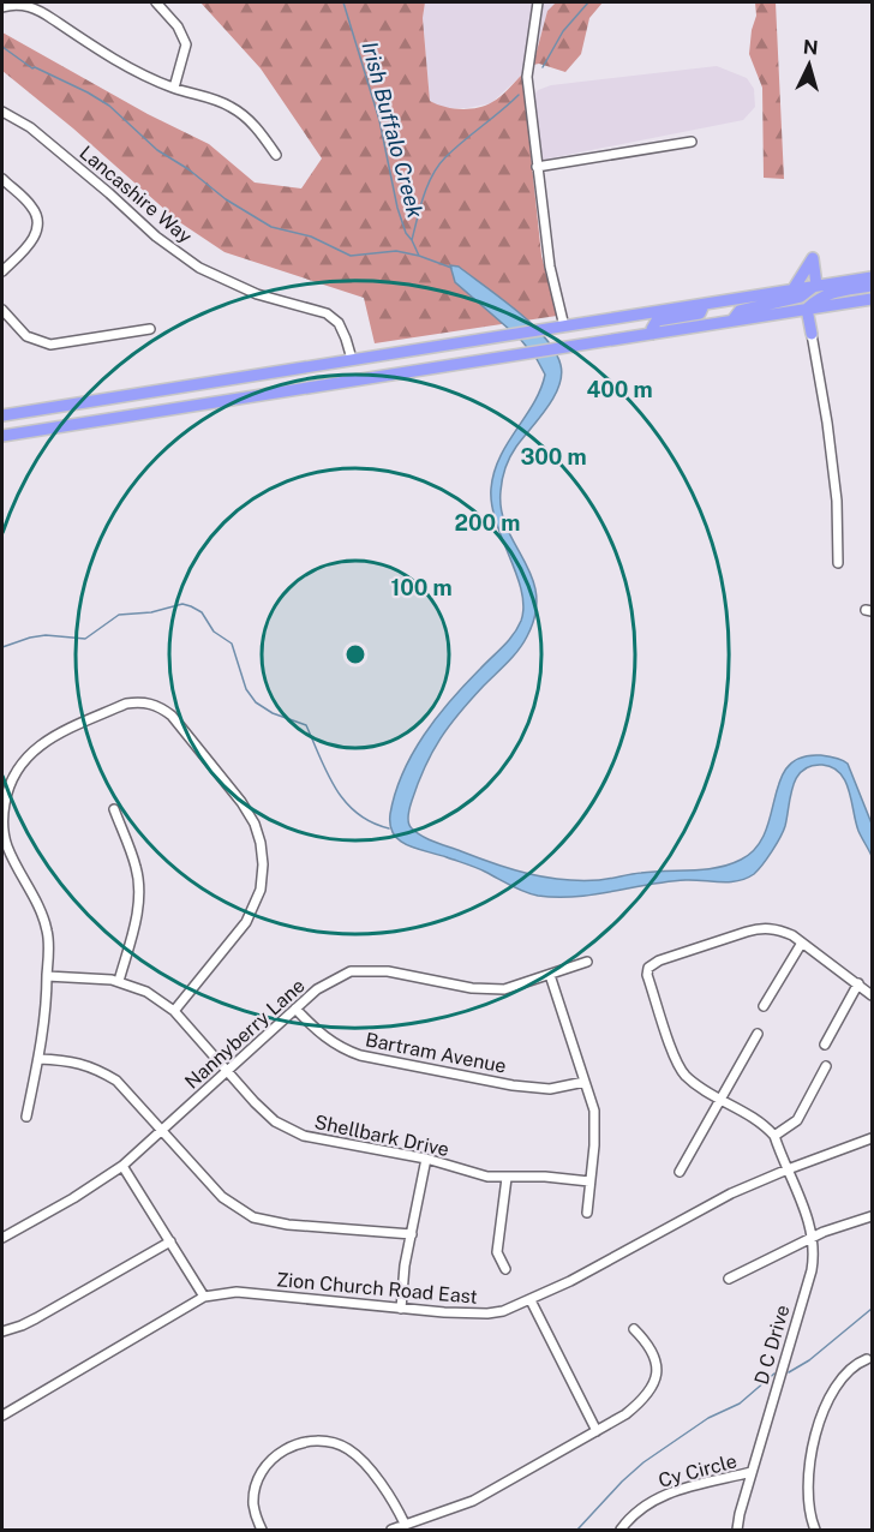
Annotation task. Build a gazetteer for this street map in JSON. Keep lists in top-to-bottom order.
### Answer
{
  "streets": {
    "street": [
      "Lancashire Way",
      "Nannyberry Lane",
      "Bartram Avenue",
      "Shellbark Drive",
      "Zion Church Road East",
      "D C Drive",
      "Cy Circle"
    ]
  },
  "crossings": [
    ["Nannyberry Lane", "Bartram Avenue"],
    ["Nannyberry Lane", "Shellbark Drive"],
    ["Zion Church Road East", "D C Drive"],
    ["D C Drive", "Cy Circle"]
  ],
  "water": ["Irish Buffalo Creek"],
  "north": "top",
  "rings": [
    "400 m",
    "300 m",
    "200 m",
    "100 m"
  ]
}
